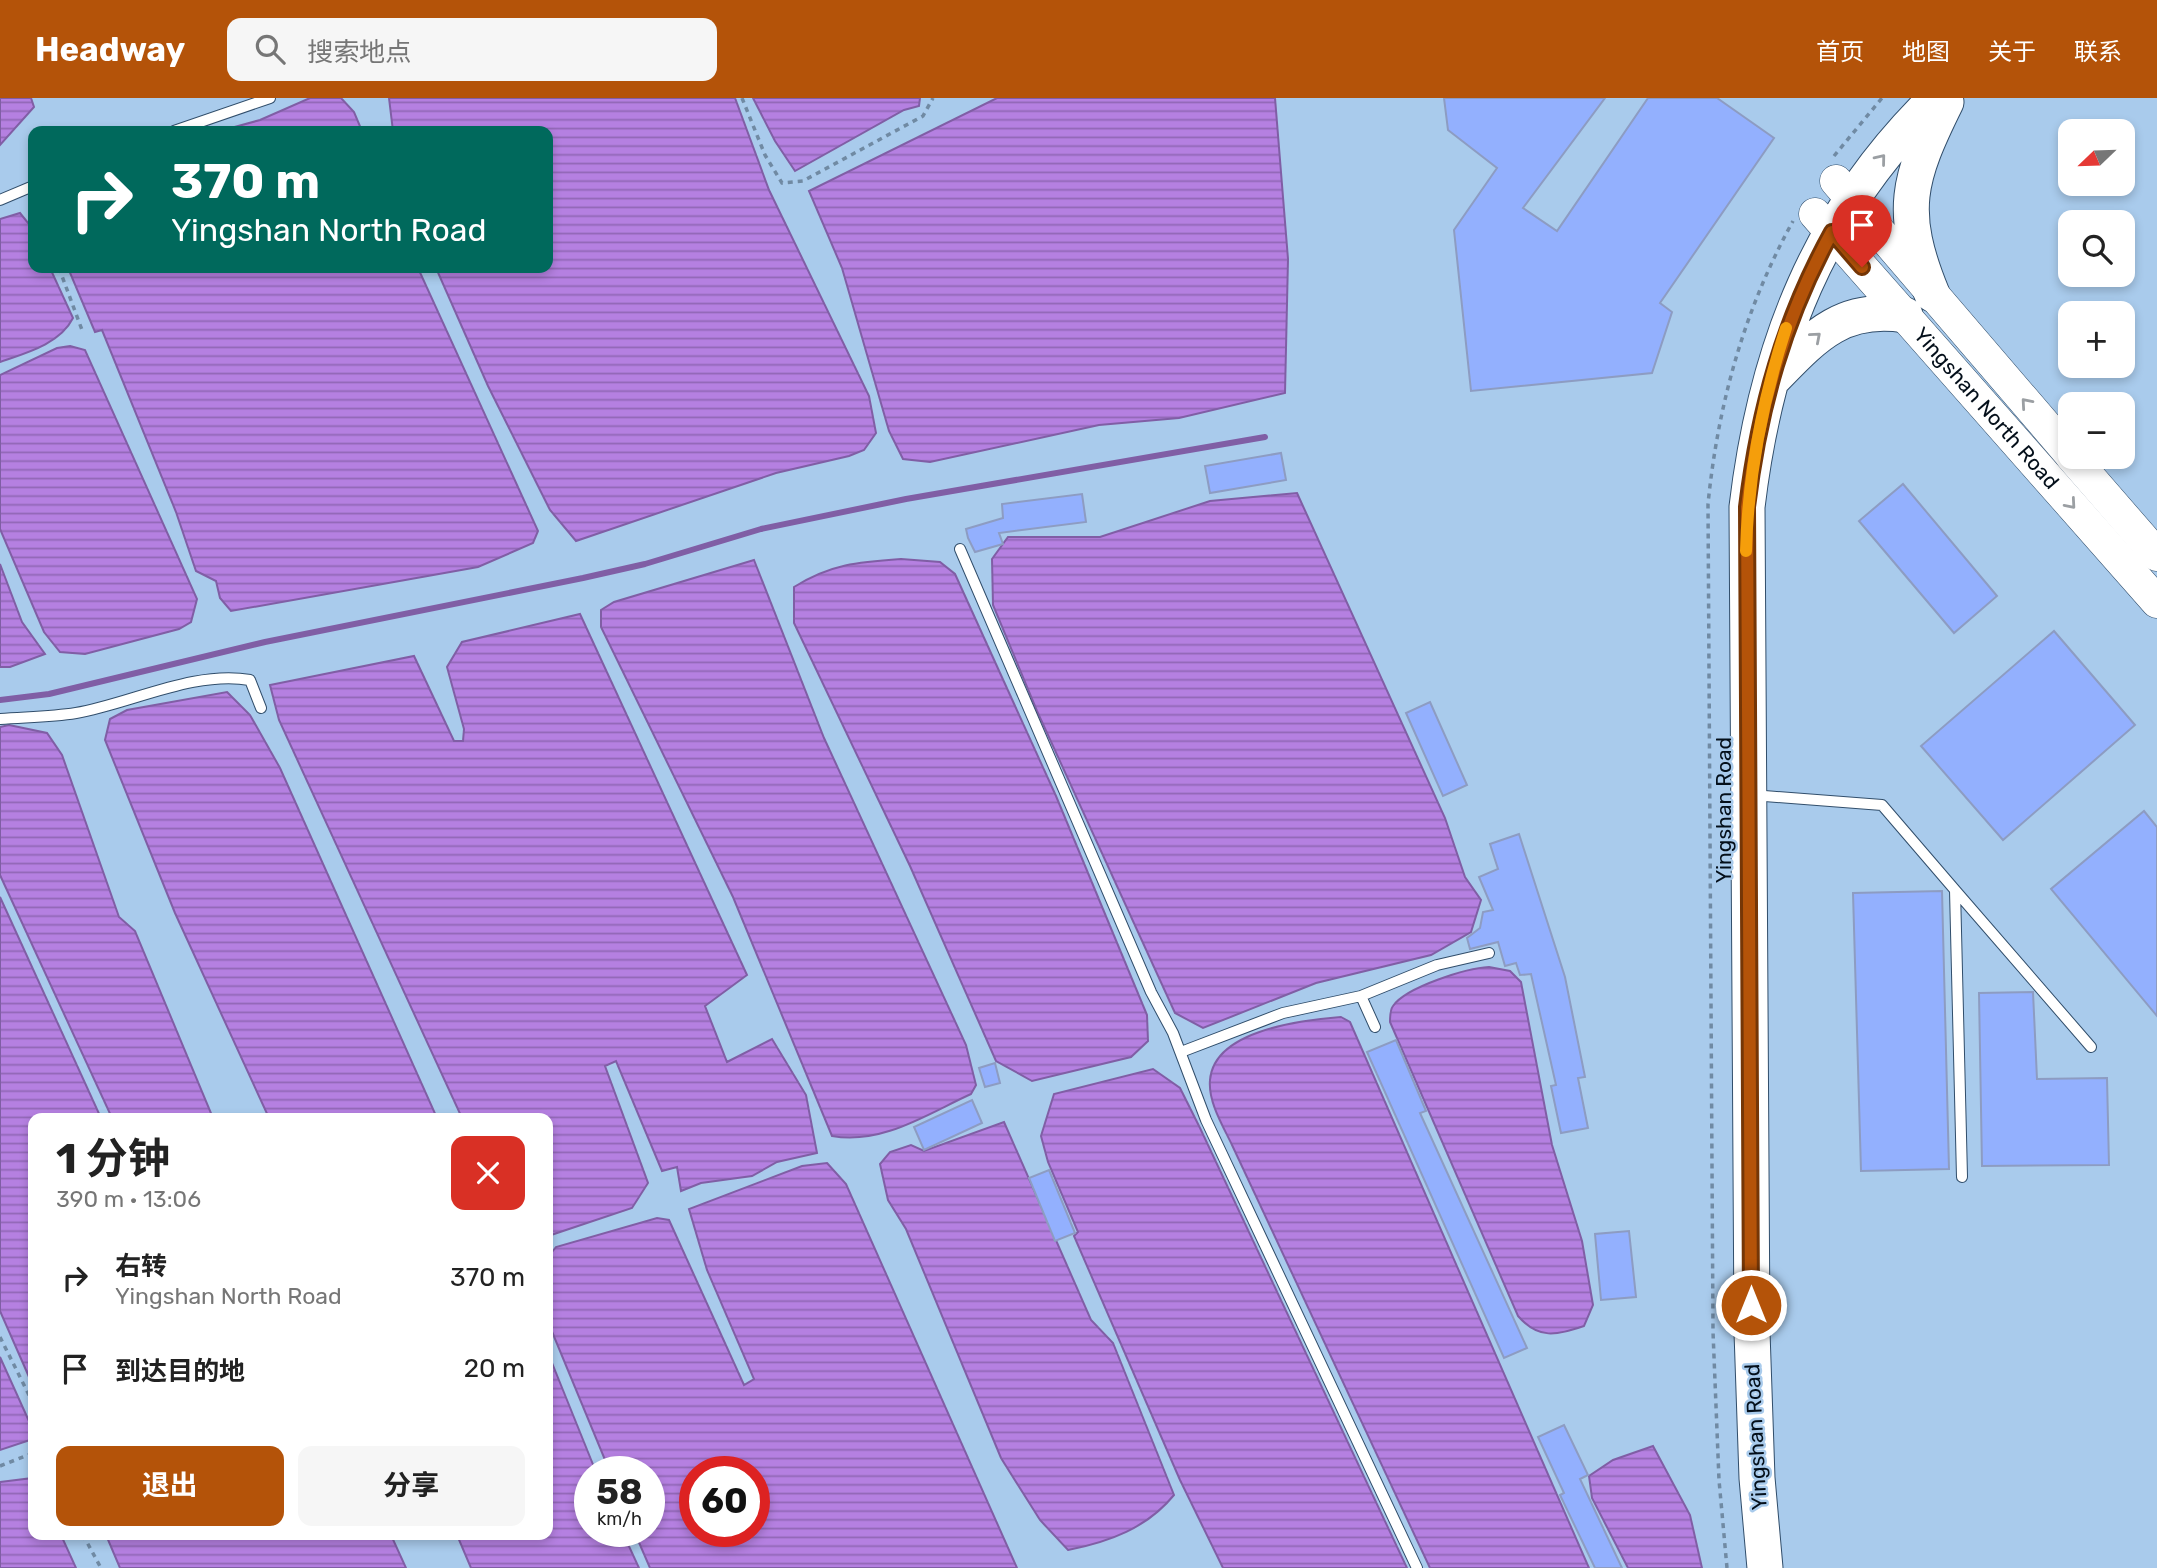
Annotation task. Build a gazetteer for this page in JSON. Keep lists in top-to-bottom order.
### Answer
{
  "streets": {
    "main road": ["Yingshan North Road", "Yingshan Road"]
  },
  "crossings": [
    ["Yingshan North Road", "Yingshan Road"]
  ],
  "north": "bottom left",
  "page": {
    "header": "Headway",
    "search": "搜索地点",
    "nav": [
      "首页",
      "地图",
      "关于",
      "联系"
    ],
    "map_buttons": ["+", "−"],
    "turn": ["370 m", "Yingshan North Road"],
    "heading": ["1 分钟", "390 m · 13:06"],
    "list": [
      {
        "name": "右转",
        "note": "Yingshan North Road",
        "value": "370 m"
      },
      {
        "name": "到达目的地",
        "value": "20 m"
      }
    ],
    "buttons": ["退出", "分享"],
    "speed": "58 km/h",
    "limit": "60"
  }
}
